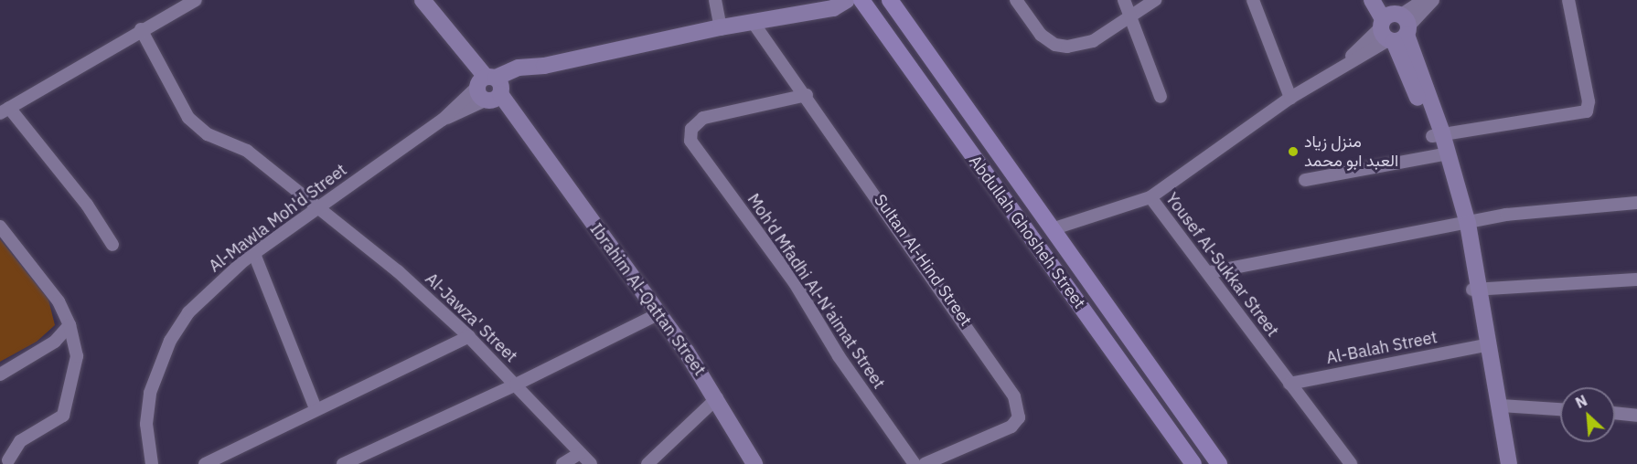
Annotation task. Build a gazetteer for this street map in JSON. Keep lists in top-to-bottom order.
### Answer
{
  "streets": {
    "main road": ["Abdullah Ghosheh Street"],
    "street": [
      "Al-Mawla Moh'd Street",
      "Sultan Al-Hind Street",
      "Yousef Al-Sukkar Street",
      "Moh'd Mfadhi Al-N'aimat Street",
      "Ibrahim Al-Qattan Street",
      "Al-Jawza' Street",
      "Al-Balah Street"
    ]
  },
  "crossings": [
    ["Al-Mawla Moh'd Street", "Ibrahim Al-Qattan Street"],
    ["Al-Mawla Moh'd Street", "Al-Jawza' Street"],
    ["Sultan Al-Hind Street", "Moh'd Mfadhi Al-N'aimat Street"],
    ["Yousef Al-Sukkar Street", "Al-Balah Street"]
  ],
  "places": ["منزل زياد العبد ابو محمد"],
  "north": "top left"
}
